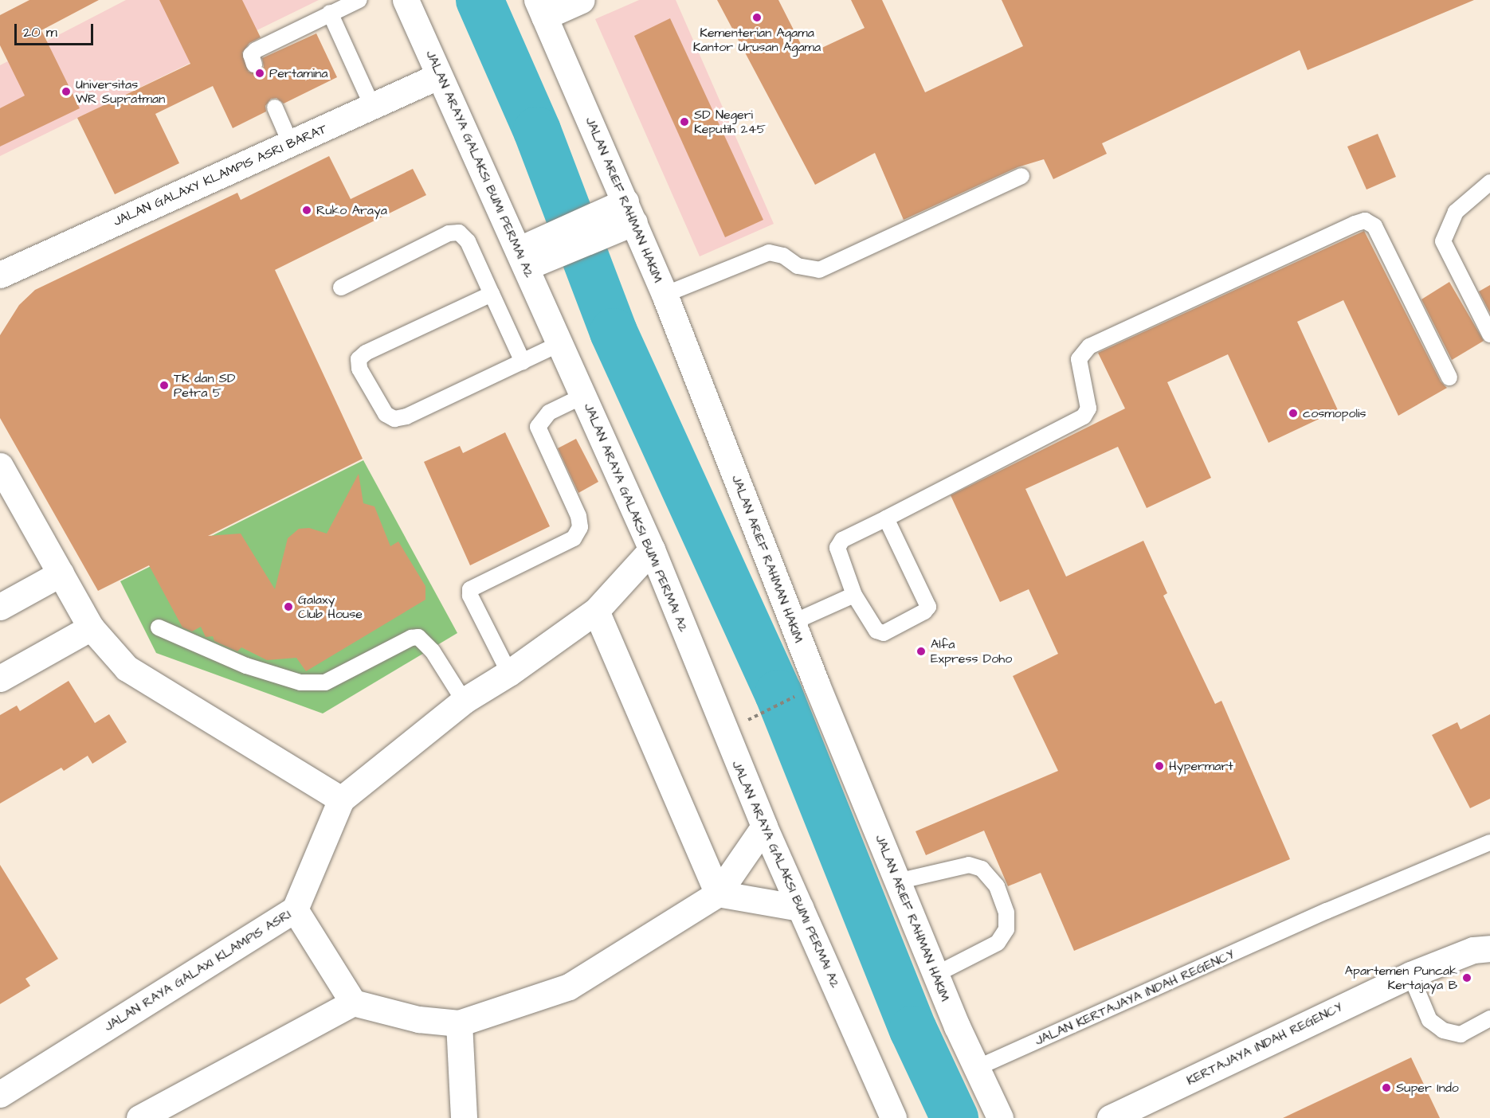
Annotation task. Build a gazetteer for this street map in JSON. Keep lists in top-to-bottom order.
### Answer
{
  "streets": {
    "street": [
      "JALAN ARAYA GALAKSI BUMI PERMAI A2",
      "JALAN GALAXY KLAMPIS ASRI BARAT",
      "JALAN ARIEF RAHMAN HAKIM",
      "JALAN RAYA GALAXI KLAMPIS ASRI",
      "KERTAJAYA INDAH REGENCY"
    ],
    "lane": ["JALAN KERTAJAYA INDAH REGENCY"]
  },
  "crossings": [
    ["JALAN ARAYA GALAKSI BUMI PERMAI A2", "JALAN GALAXY KLAMPIS ASRI BARAT"],
    ["JALAN ARAYA GALAKSI BUMI PERMAI A2", "JALAN RAYA GALAXI KLAMPIS ASRI"],
    ["JALAN ARIEF RAHMAN HAKIM", "JALAN KERTAJAYA INDAH REGENCY"]
  ],
  "places": [
    "Kementerian Agama Kantor Urusan Agama",
    "Pertamina",
    "Universitas WR Supratman",
    "SD Negeri Keputih 245",
    "Ruko Araya",
    "TK dan SD Petra 5",
    "cosmopolis",
    "Galaxy Club House",
    "Alfa Express Doho",
    "Hypermart",
    "Apartemen Puncak Kertajaya B",
    "Super Indo"
  ],
  "scale_bar": "20 m"
}
